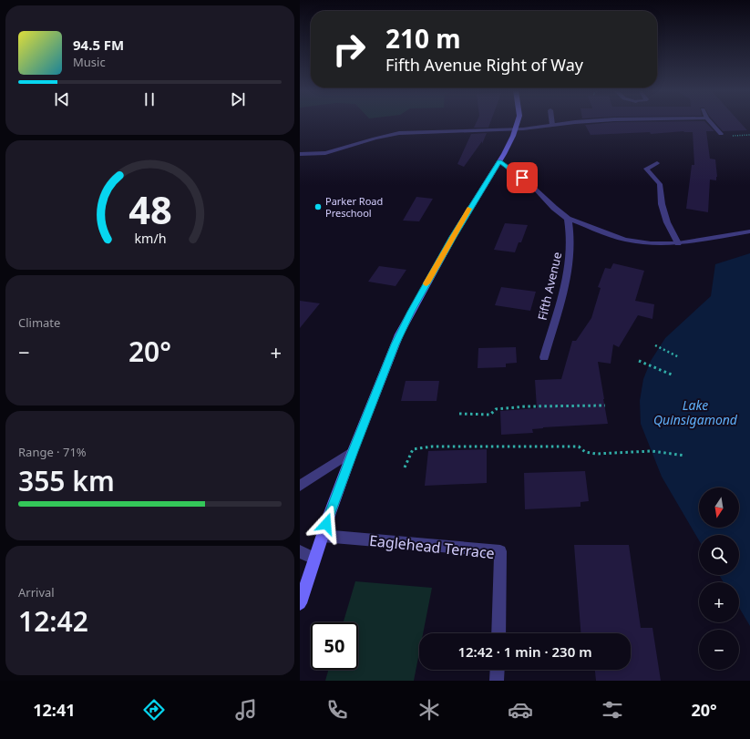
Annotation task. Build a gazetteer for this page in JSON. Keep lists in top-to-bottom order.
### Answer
{
  "streets": {
    "street": ["Fifth Avenue", "Eaglehead Terrace"]
  },
  "water": ["Lake Quinsigamond"],
  "places": ["Parker Road Preschool"],
  "north": "bottom",
  "page": {
    "turn": ["210 m", "Fifth Avenue Right of Way"],
    "song": ["94.5 FM", "Music"],
    "tile": [
      "Climate",
      ["Range · 71%", "355 km"],
      ["Arrival", "12:42"]
    ],
    "heat": ["−", "20°", "+"],
    "map_buttons": ["+", "−"],
    "limit": "50",
    "trip": "12:42 · 1 min · 230 m",
    "tabs": ["12:41", "20°"],
    "gauge": ["48", "km/h"]
  }
}
